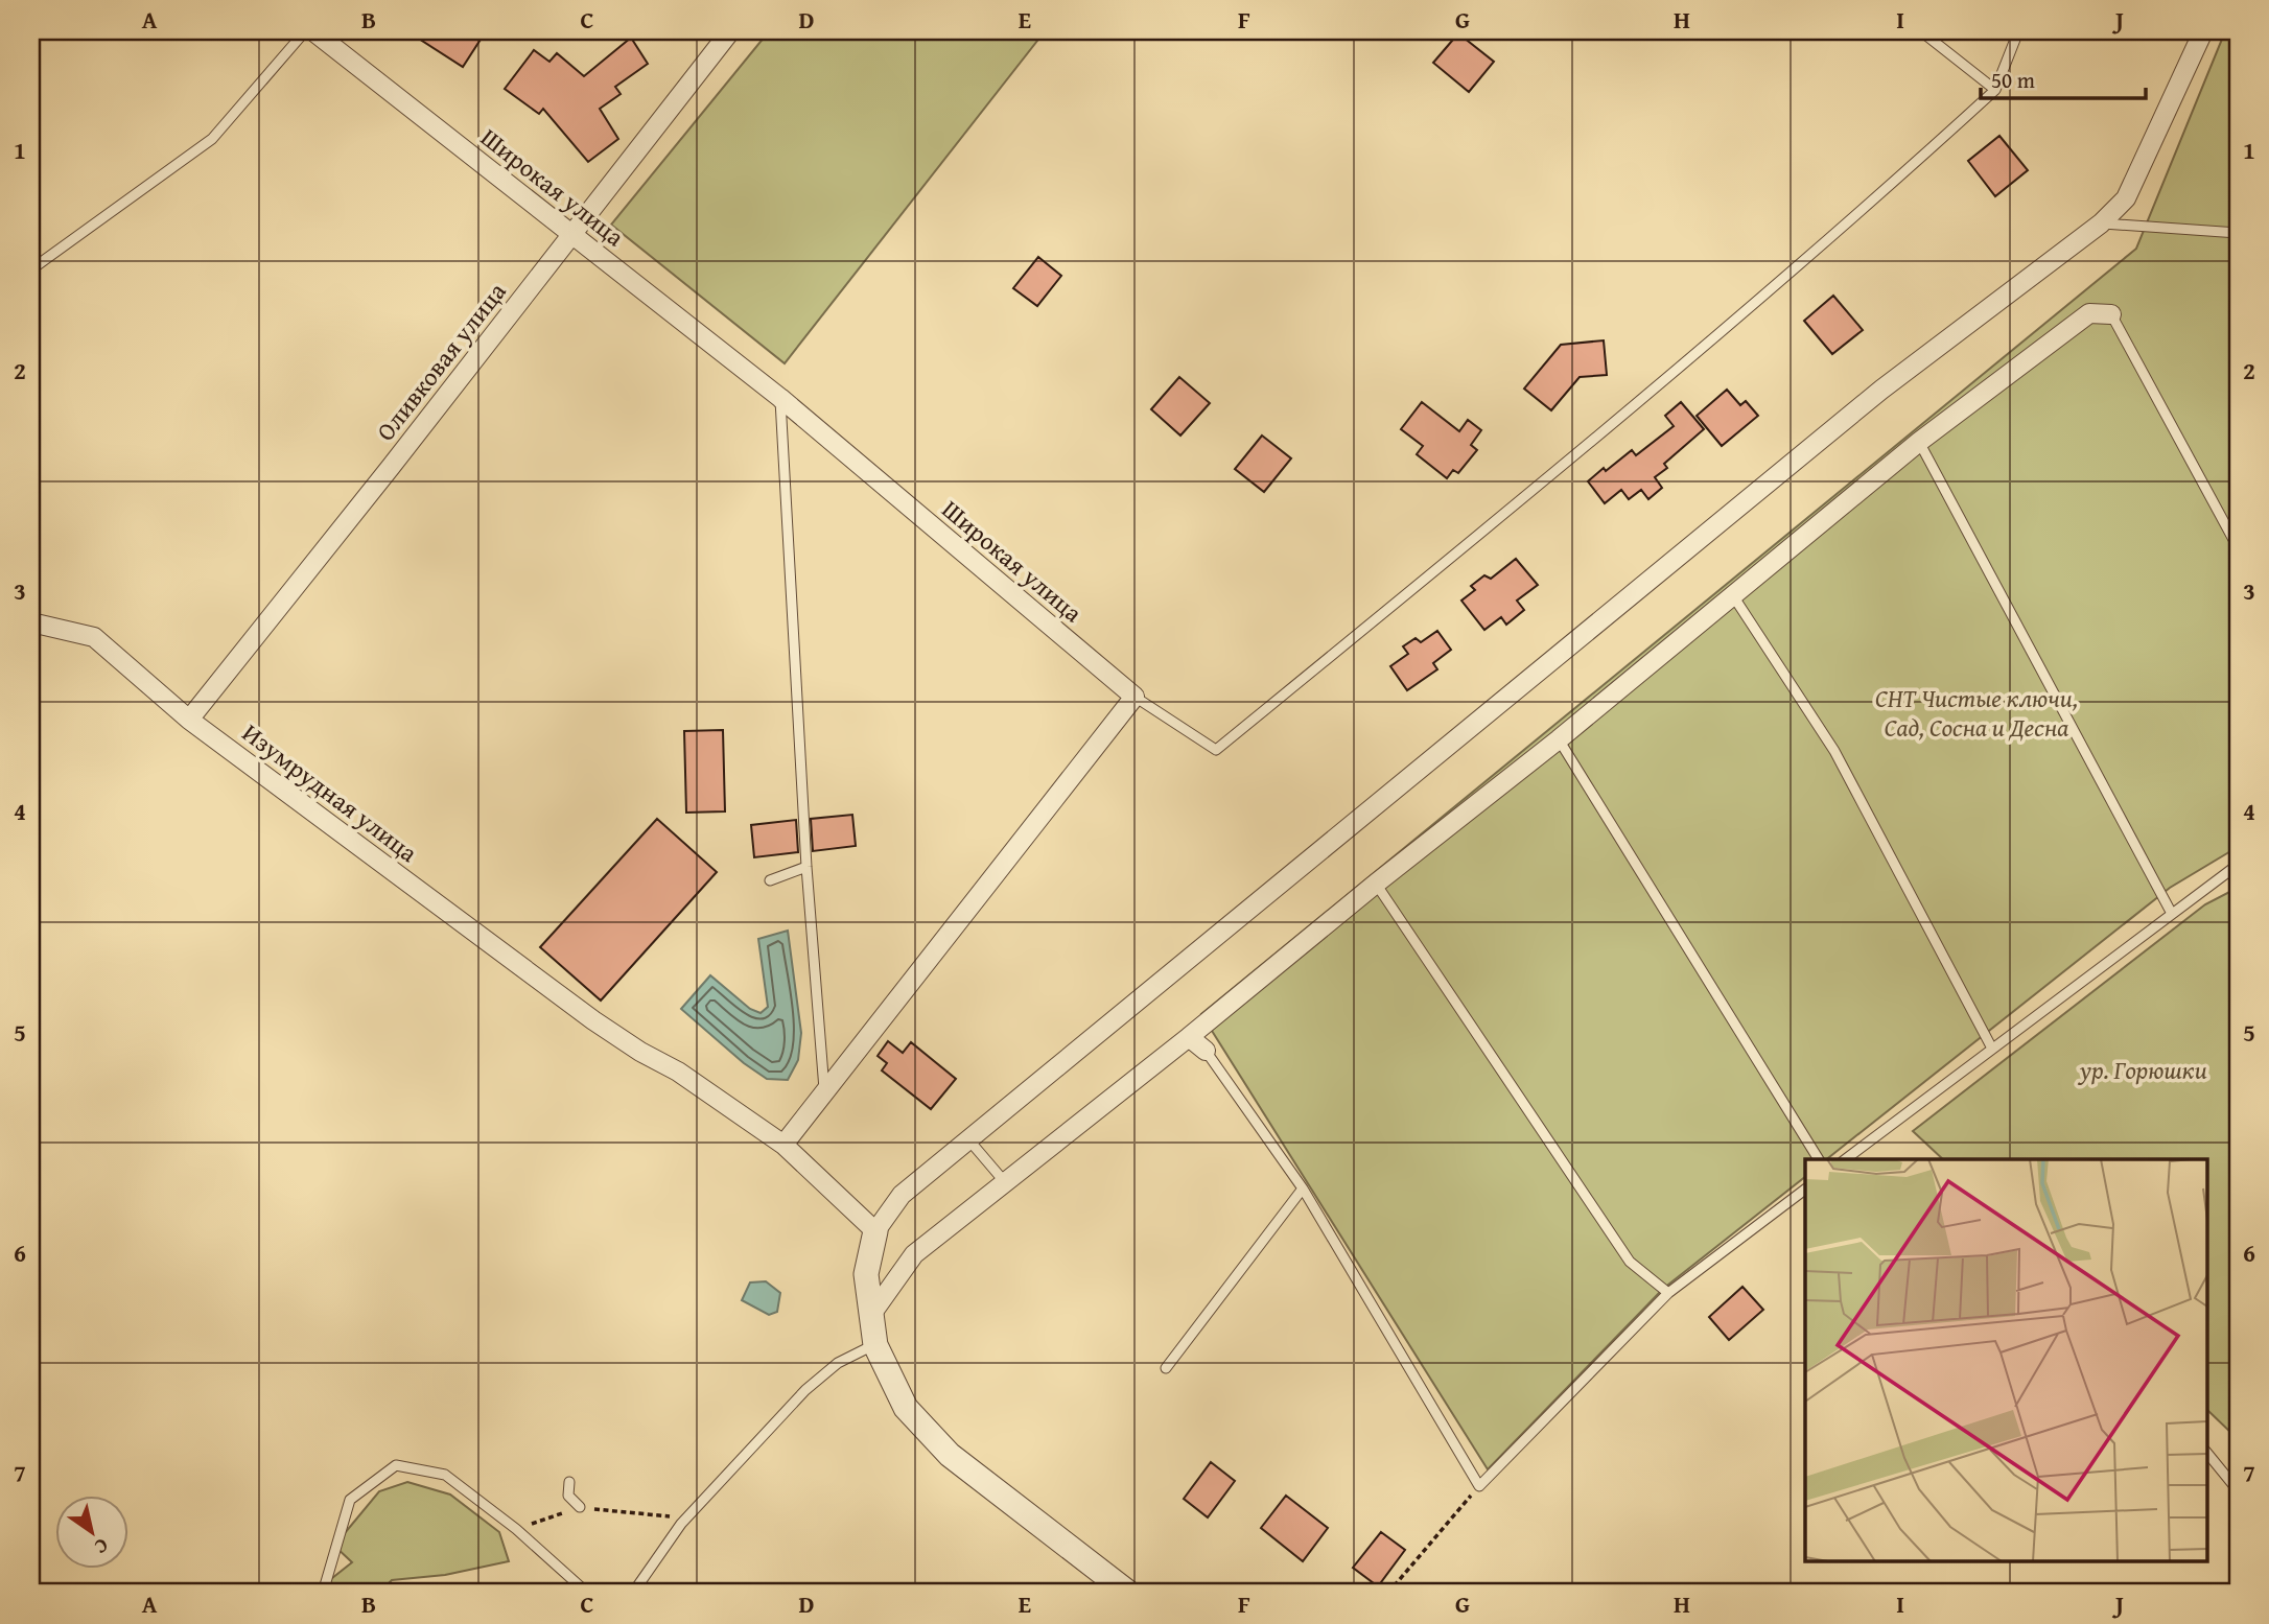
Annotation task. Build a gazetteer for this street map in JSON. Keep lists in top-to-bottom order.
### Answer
{
  "streets": {
    "street": ["Широкая улица", "Оливковая улица", "Изумрудная улица"]
  },
  "crossings": [
    ["Широкая улица", "Оливковая улица"],
    ["Оливковая улица", "Изумрудная улица"]
  ],
  "parks": ["СНТ Чистые ключи, Сад, Сосна и Десна", "ур. Горюшки"],
  "scale_bar": "50 m",
  "north": "bottom right",
  "grid": {
    "columns": [
      "A",
      "B",
      "C",
      "D",
      "E",
      "F",
      "G",
      "H",
      "I",
      "J"
    ],
    "rows": [
      "1",
      "2",
      "3",
      "4",
      "5",
      "6",
      "7"
    ]
  }
}
